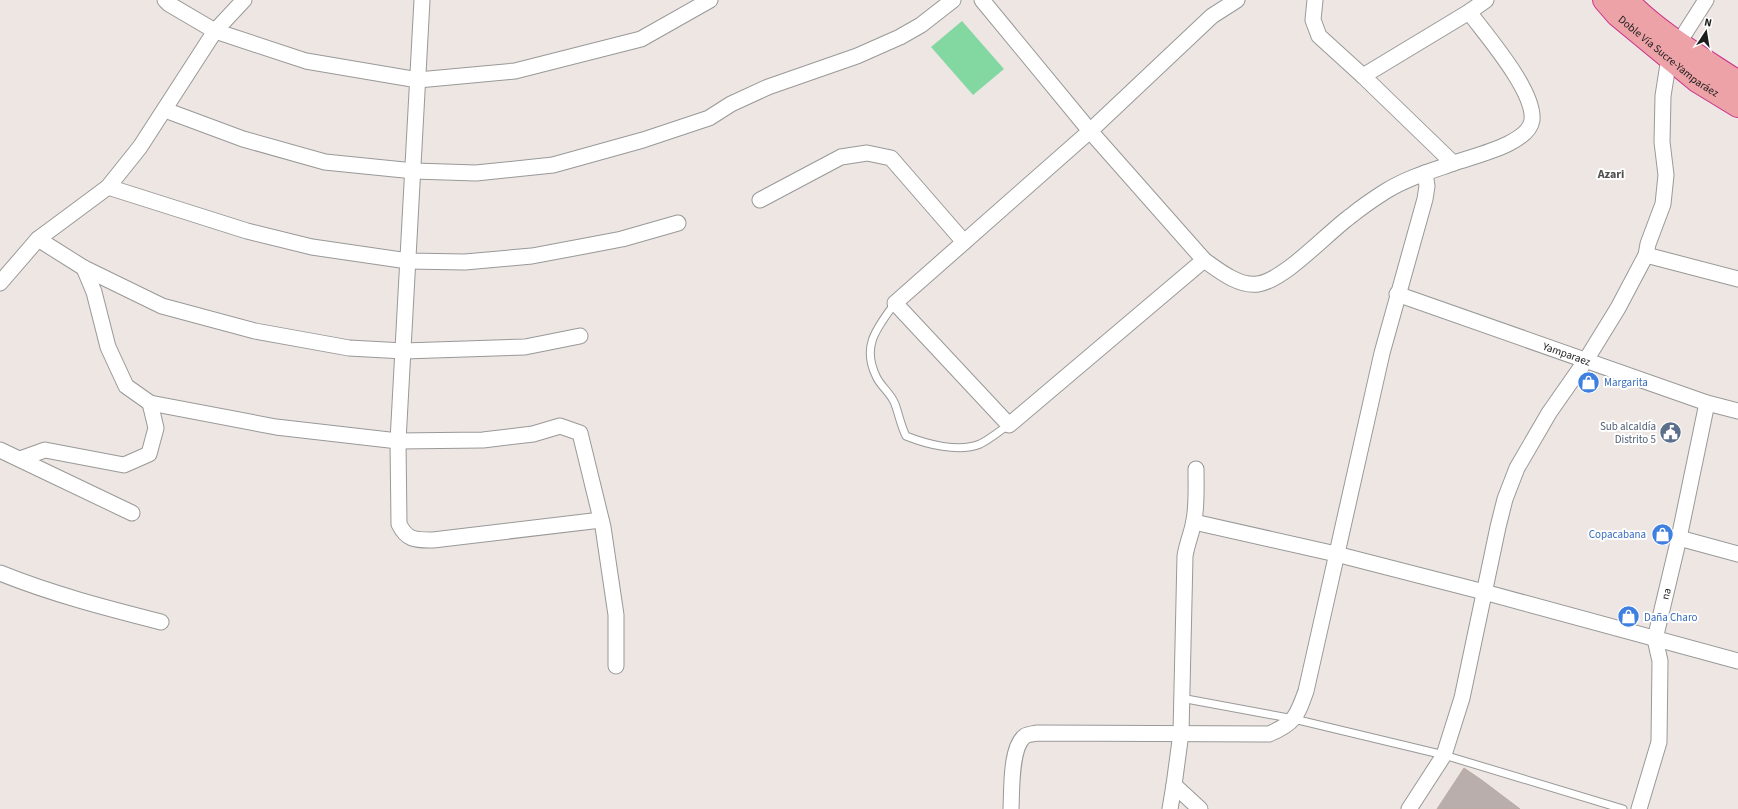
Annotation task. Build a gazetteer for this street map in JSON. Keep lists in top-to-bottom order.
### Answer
{
  "streets": {
    "highway": ["Doble Vía Sucre-Yamparáez"],
    "street": ["Yamparaez", "na"]
  },
  "crossings": [
    ["Yamparaez", "na"]
  ],
  "districts": ["Azari"],
  "places": {
    "shop": ["Margarita", "Copacabana", "Daña Charo"],
    "public building": ["Sub alcaldía Distrito 5"]
  },
  "north": "top"
}
